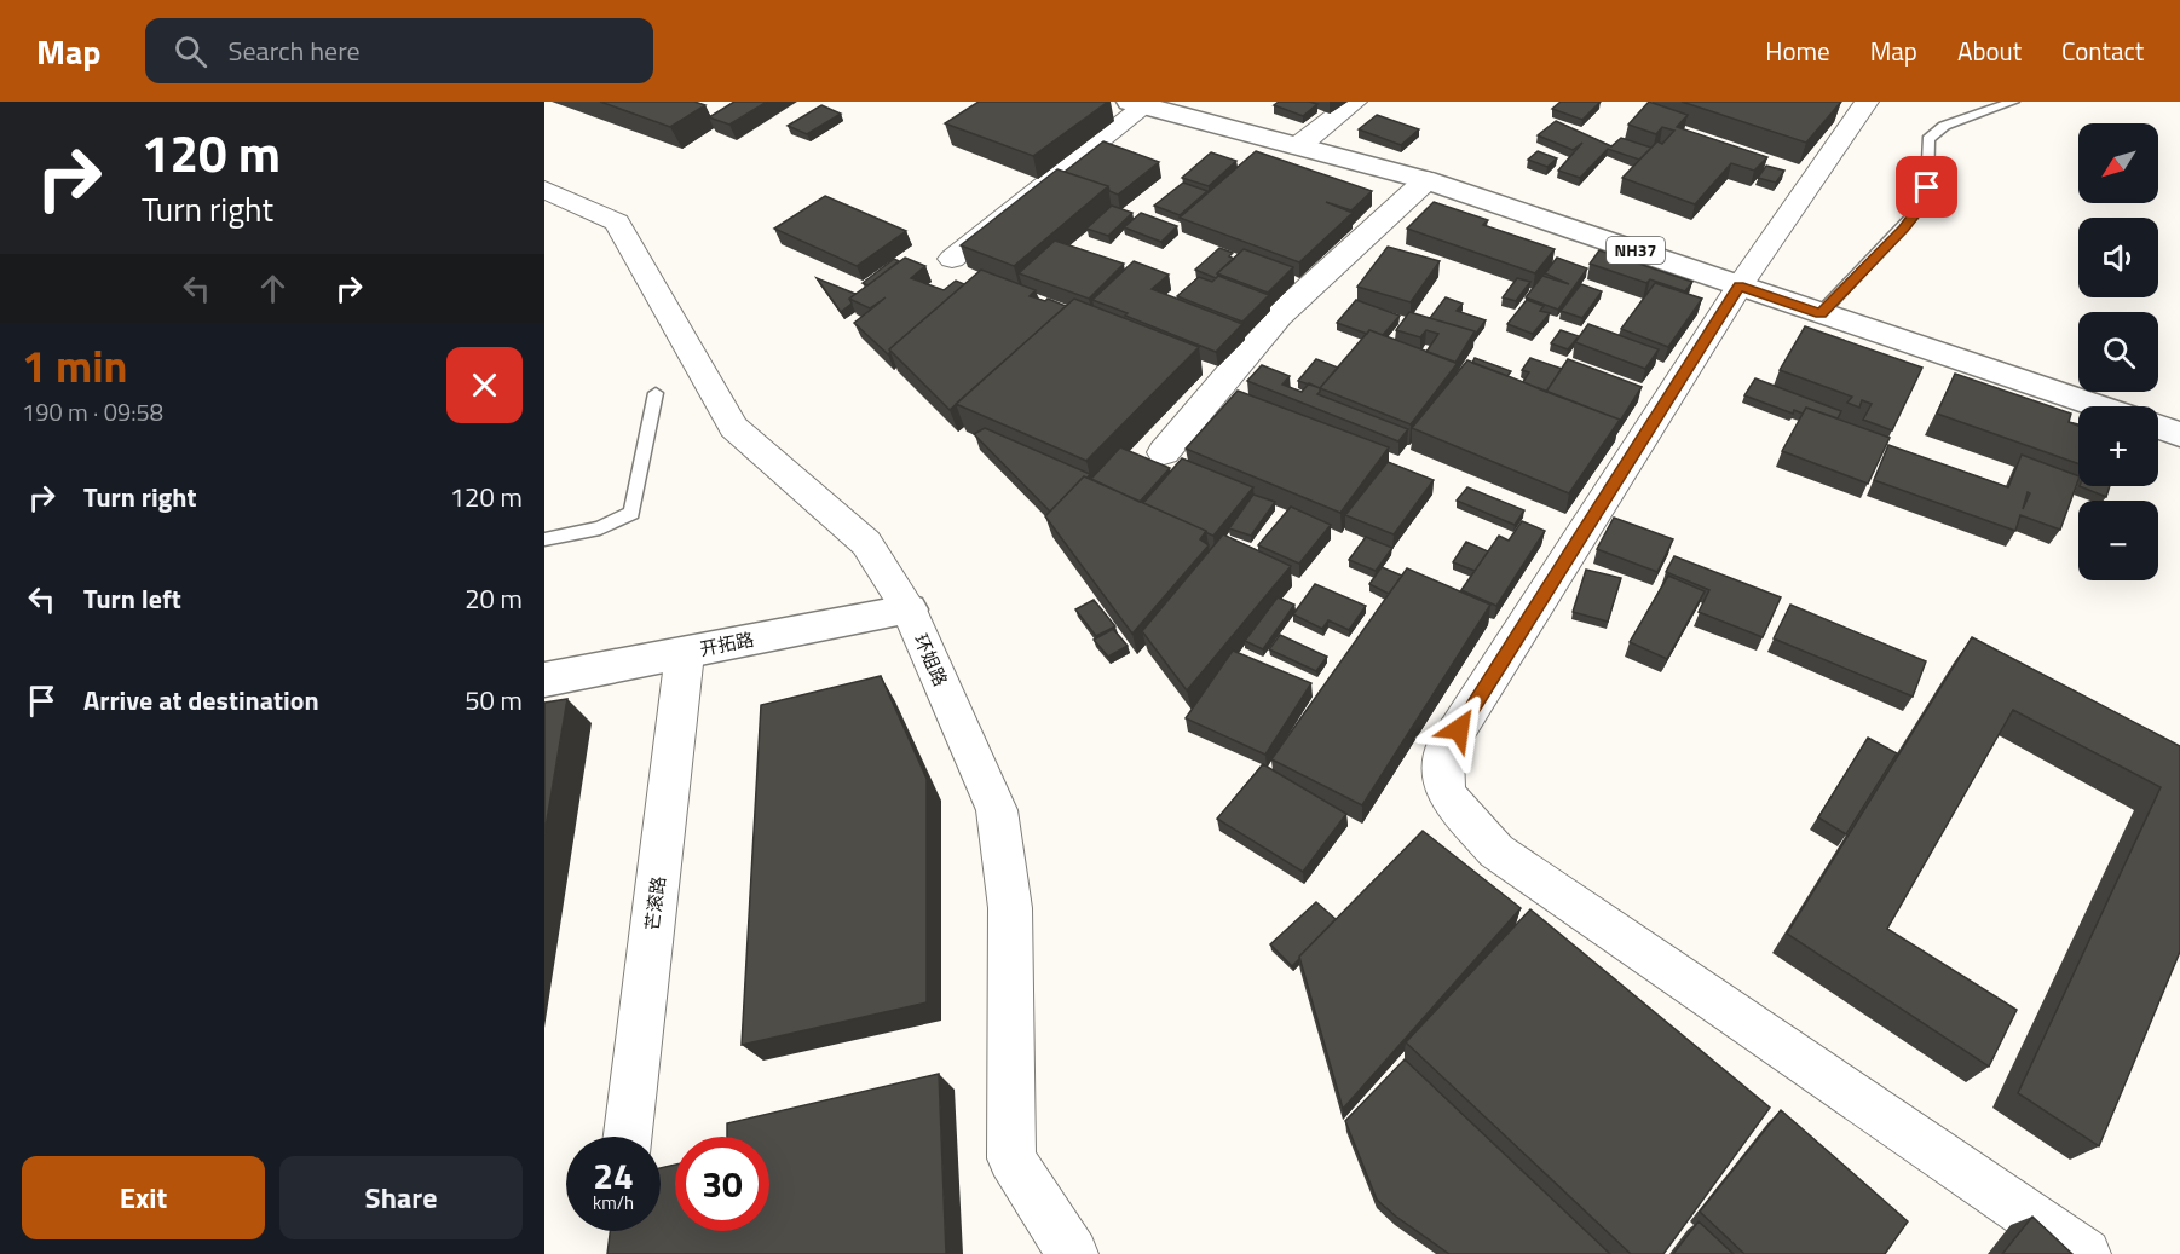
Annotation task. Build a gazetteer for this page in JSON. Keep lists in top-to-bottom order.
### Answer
{
  "streets": {
    "main road": ["NH37", "开拓路"],
    "street": ["环姐路", "芒滚路"]
  },
  "crossings": [
    ["开拓路", "环姐路"],
    ["开拓路", "芒滚路"]
  ],
  "north": "bottom left",
  "page": {
    "header": "Map",
    "search": "Search here",
    "nav": [
      "Home",
      "Map",
      "About",
      "Contact"
    ],
    "turn": ["120 m", "Turn right"],
    "map_buttons": ["+", "−"],
    "heading": ["1 min", "190 m · 09:58"],
    "list": [
      {
        "name": "Turn right",
        "value": "120 m"
      },
      {
        "name": "Turn left",
        "value": "20 m"
      },
      {
        "name": "Arrive at destination",
        "value": "50 m"
      }
    ],
    "speed": "24 km/h",
    "limit": "30",
    "buttons": ["Exit", "Share"]
  }
}
